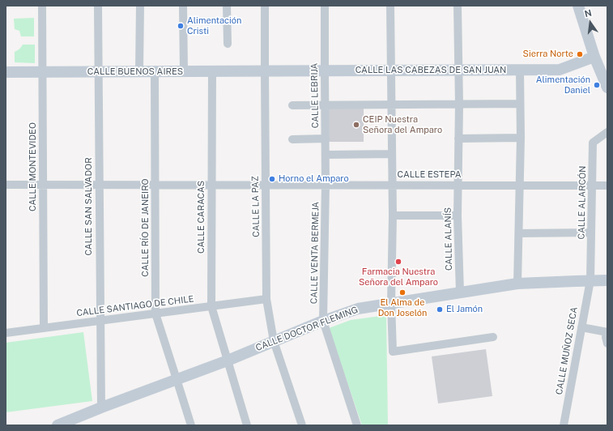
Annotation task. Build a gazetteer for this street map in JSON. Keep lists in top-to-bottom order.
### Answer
{
  "streets": {
    "main road": ["CALLE LAS CABEZAS DE SAN JUAN", "CALLE BUENOS AIRES", "CALLE DOCTOR FLEMING"],
    "street": [
      "CALLE LEBRIJA",
      "CALLE MONTEVIDEO",
      "CALLE ESTEPA",
      "CALLE ALARCÓN",
      "CALLE SAN SALVADOR",
      "CALLE LA PAZ",
      "CALLE CARACAS",
      "CALLE RÍO DE JANEIRO",
      "CALLE ALANÍS",
      "CALLE VENTA BERMEJA",
      "CALLE SANTIAGO DE CHILE",
      "CALLE MUÑOZ SECA"
    ]
  },
  "crossings": [
    ["CALLE LAS CABEZAS DE SAN JUAN", "CALLE BUENOS AIRES"],
    ["CALLE LAS CABEZAS DE SAN JUAN", "CALLE LEBRIJA"],
    ["CALLE LAS CABEZAS DE SAN JUAN", "CALLE LA PAZ"],
    ["CALLE LAS CABEZAS DE SAN JUAN", "CALLE ALANÍS"],
    ["CALLE BUENOS AIRES", "CALLE MONTEVIDEO"],
    ["CALLE BUENOS AIRES", "CALLE SAN SALVADOR"],
    ["CALLE BUENOS AIRES", "CALLE LA PAZ"],
    ["CALLE BUENOS AIRES", "CALLE CARACAS"],
    ["CALLE BUENOS AIRES", "CALLE RÍO DE JANEIRO"],
    ["CALLE LEBRIJA", "CALLE ESTEPA"],
    ["CALLE LEBRIJA", "CALLE VENTA BERMEJA"],
    ["CALLE MONTEVIDEO", "CALLE ESTEPA"],
    ["CALLE MONTEVIDEO", "CALLE SANTIAGO DE CHILE"],
    ["CALLE ESTEPA", "CALLE ALARCÓN"],
    ["CALLE ESTEPA", "CALLE SAN SALVADOR"],
    ["CALLE ESTEPA", "CALLE LA PAZ"],
    ["CALLE ESTEPA", "CALLE CARACAS"],
    ["CALLE ESTEPA", "CALLE RÍO DE JANEIRO"],
    ["CALLE ESTEPA", "CALLE ALANÍS"],
    ["CALLE ESTEPA", "CALLE VENTA BERMEJA"],
    ["CALLE ALARCÓN", "CALLE DOCTOR FLEMING"],
    ["CALLE ALARCÓN", "CALLE MUÑOZ SECA"],
    ["CALLE SAN SALVADOR", "CALLE SANTIAGO DE CHILE"],
    ["CALLE SAN SALVADOR", "CALLE DOCTOR FLEMING"],
    ["CALLE LA PAZ", "CALLE SANTIAGO DE CHILE"],
    ["CALLE LA PAZ", "CALLE DOCTOR FLEMING"],
    ["CALLE CARACAS", "CALLE SANTIAGO DE CHILE"],
    ["CALLE CARACAS", "CALLE DOCTOR FLEMING"],
    ["CALLE RÍO DE JANEIRO", "CALLE SANTIAGO DE CHILE"],
    ["CALLE RÍO DE JANEIRO", "CALLE DOCTOR FLEMING"],
    ["CALLE ALANÍS", "CALLE DOCTOR FLEMING"],
    ["CALLE VENTA BERMEJA", "CALLE DOCTOR FLEMING"],
    ["CALLE DOCTOR FLEMING", "CALLE MUÑOZ SECA"]
  ],
  "places": [
    "Alimentación Cristi",
    "Sierra Norte",
    "Alimentación Daniel",
    "CEIP Nuestra Señora del Amparo",
    "Horno el Amparo",
    "Farmacia Nuestra Señora del Amparo",
    "El Alma de Don Joselón",
    "El Jamón"
  ],
  "north": "top"
}
